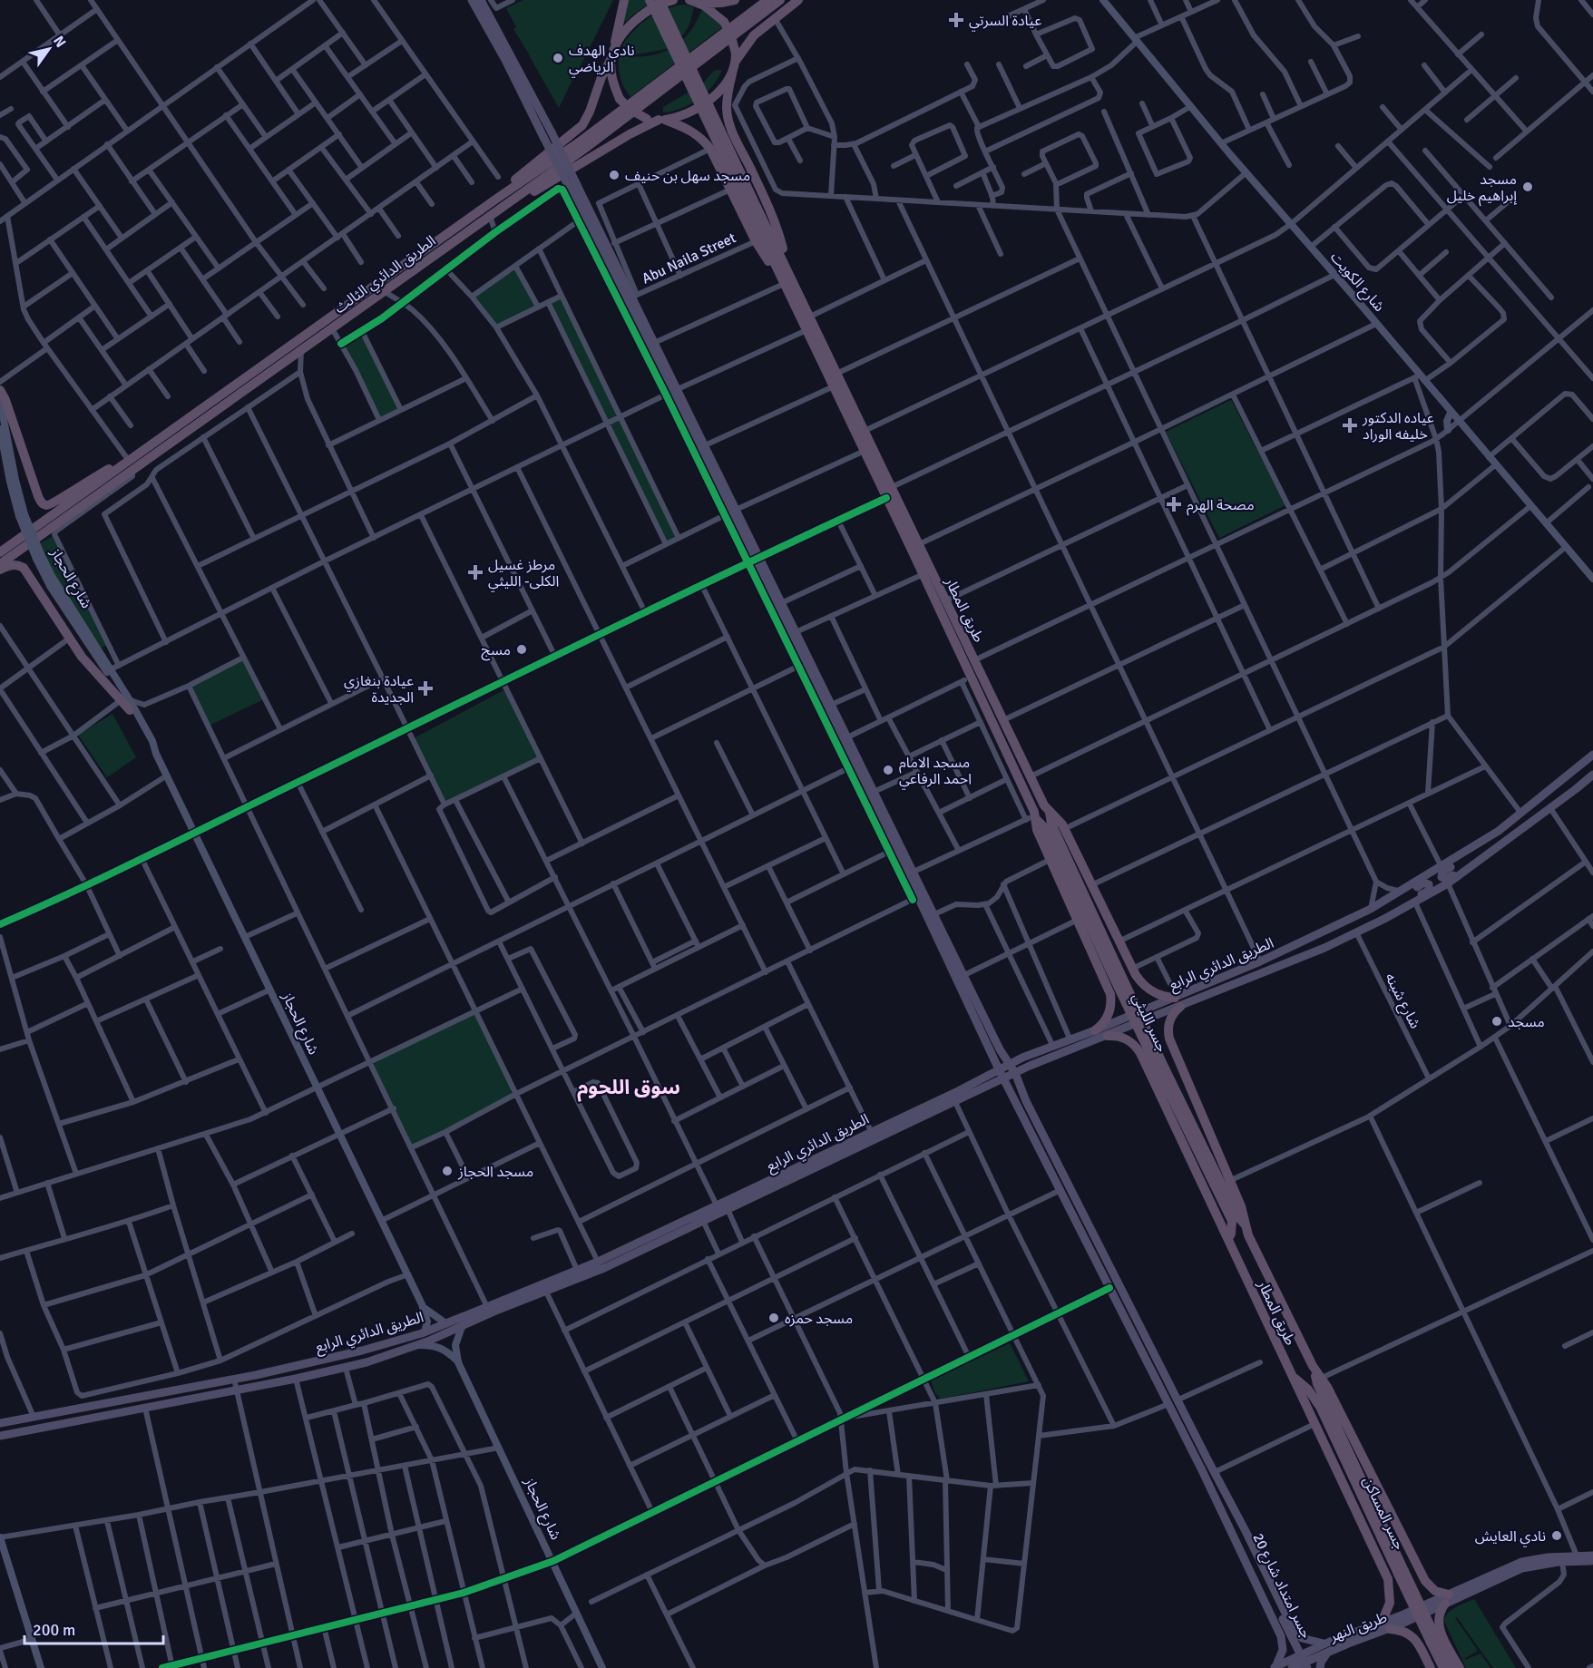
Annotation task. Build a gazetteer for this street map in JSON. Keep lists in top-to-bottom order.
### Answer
{
  "streets": {
    "highway": [
      "الطريق الدائري الثالث",
      "طريق المطار",
      "جسر الليثي",
      "جسر المساكن"
    ],
    "main road": [
      "شارع الكويت",
      "شارع الحجاز",
      "الطريق الدائري الرابع",
      "جسر امتداد شارع 20",
      "طريق النهر"
    ],
    "street": ["Abu Naila Street", "شارع شبنه"]
  },
  "crossings": [
    ["شارع الحجاز", "الطريق الدائري الرابع"],
    ["طريق المطار", "الطريق الدائري الرابع"],
    ["طريق المطار", "جسر الليثي"],
    ["طريق المطار", "جسر المساكن"],
    ["طريق المطار", "طريق النهر"],
    ["الطريق الدائري الرابع", "شارع شبنه"]
  ],
  "districts": ["سوق اللحوم"],
  "places": {
    "health": [
      "عيادة السرتي",
      "عياده الدكتور خليفه الوراد",
      "مصحة الهرم",
      "مرطز غسيل الكلى- الليثي",
      "عيادة بنغازي الجديدة"
    ],
    "other": [
      "نادي الهدف الرياضي",
      "مسجد سهل بن حنيف",
      "مسجد إبراهيم خليل",
      "مسج",
      "مسجد الامام احمد الرفاعي",
      "مسجد",
      "مسجد الحجاز",
      "مسجد حمزه",
      "نادي العايش"
    ]
  },
  "scale_bar": "200 m",
  "north": "top right"
}
